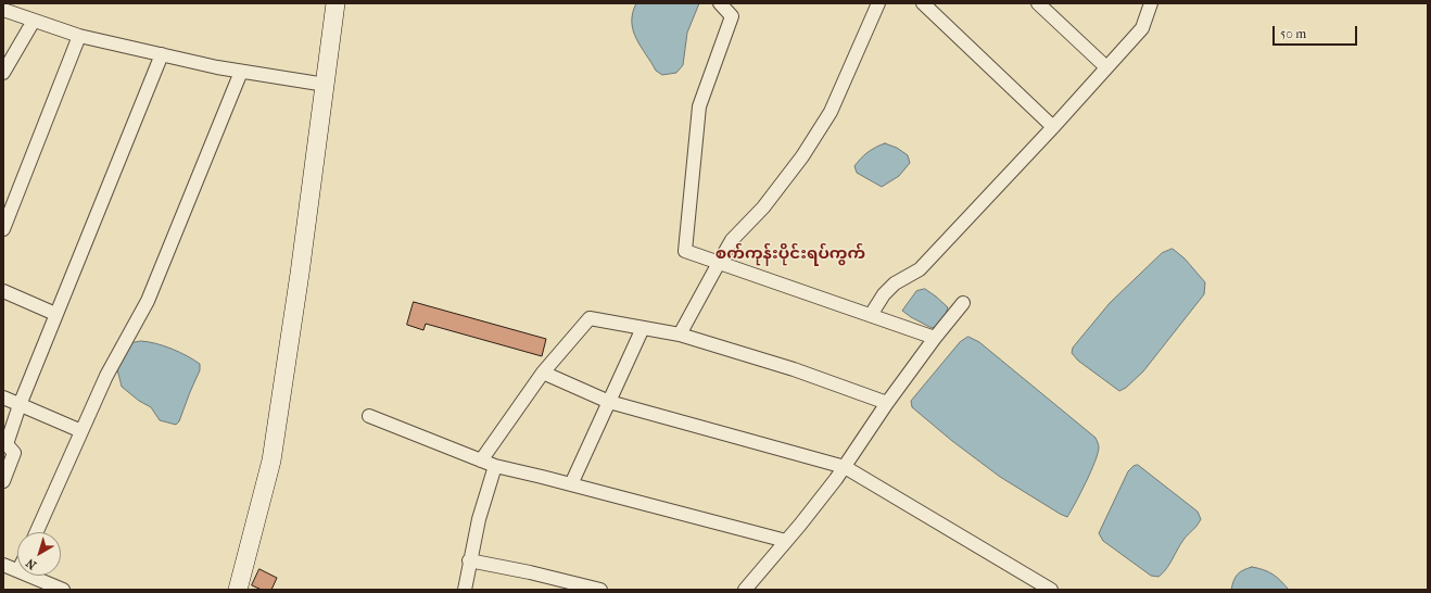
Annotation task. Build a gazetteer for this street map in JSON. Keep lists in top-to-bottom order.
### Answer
{
  "districts": ["စက်ကုန်းပိုင်းရပ်ကွက်"],
  "scale_bar": "50 m",
  "north": "bottom left"
}
